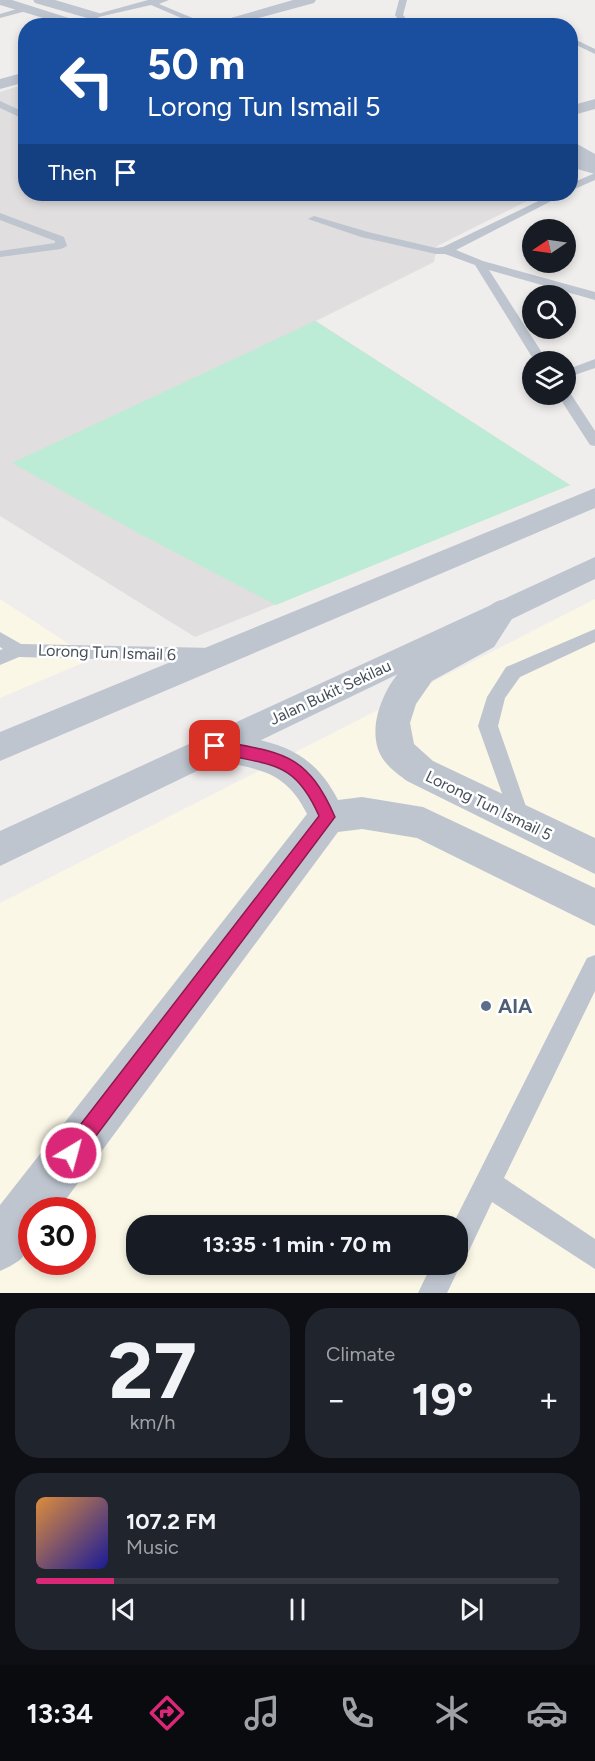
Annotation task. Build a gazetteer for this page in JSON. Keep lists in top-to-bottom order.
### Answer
{
  "streets": {
    "street": ["Jalan Bukit Sekilau", "Lorong Tun Ismail 5"],
    "lane": ["Lorong Tun Ismail 6"]
  },
  "crossings": [
    ["Jalan Bukit Sekilau", "Lorong Tun Ismail 5"]
  ],
  "places": ["AIA"],
  "north": "left",
  "page": {
    "turn": ["50 m", "Lorong Tun Ismail 5"],
    "then": "Then",
    "limit": "30",
    "trip": "13:35 · 1 min · 70 m",
    "tile": [
      ["27", "km/h"],
      "Climate"
    ],
    "heat": ["−", "19°", "+"],
    "song": ["107.2 FM", "Music"],
    "tabs": "13:34"
  }
}
